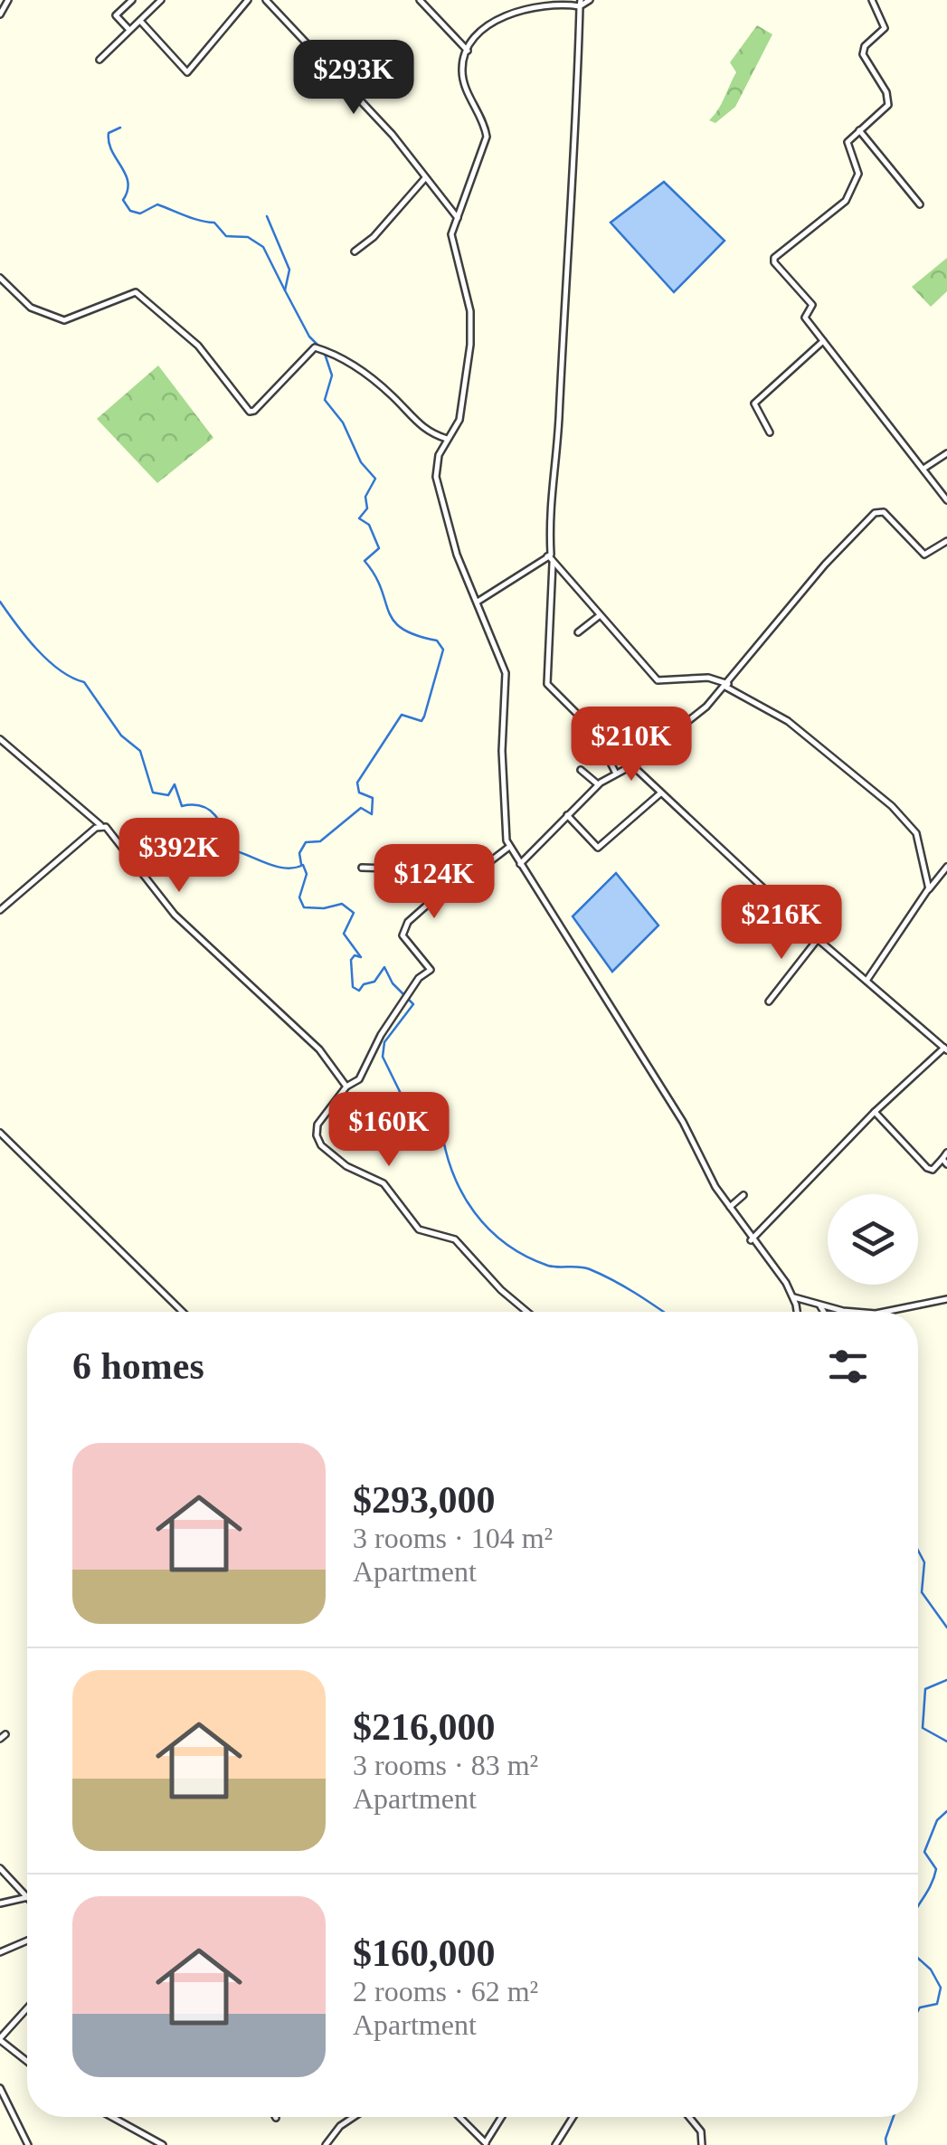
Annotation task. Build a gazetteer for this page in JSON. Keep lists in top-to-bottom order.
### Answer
{
  "page": {
    "price": [
      "$293K",
      "$210K",
      "$392K",
      "$124K",
      "$216K",
      "$160K"
    ],
    "heading": "6 homes",
    "list": [
      {
        "name": "$293,000",
        "note": "3 rooms · 104 m² · Apartment"
      },
      {
        "name": "$216,000",
        "note": "3 rooms · 83 m² · Apartment"
      },
      {
        "name": "$160,000",
        "note": "2 rooms · 62 m² · Apartment"
      }
    ]
  }
}
